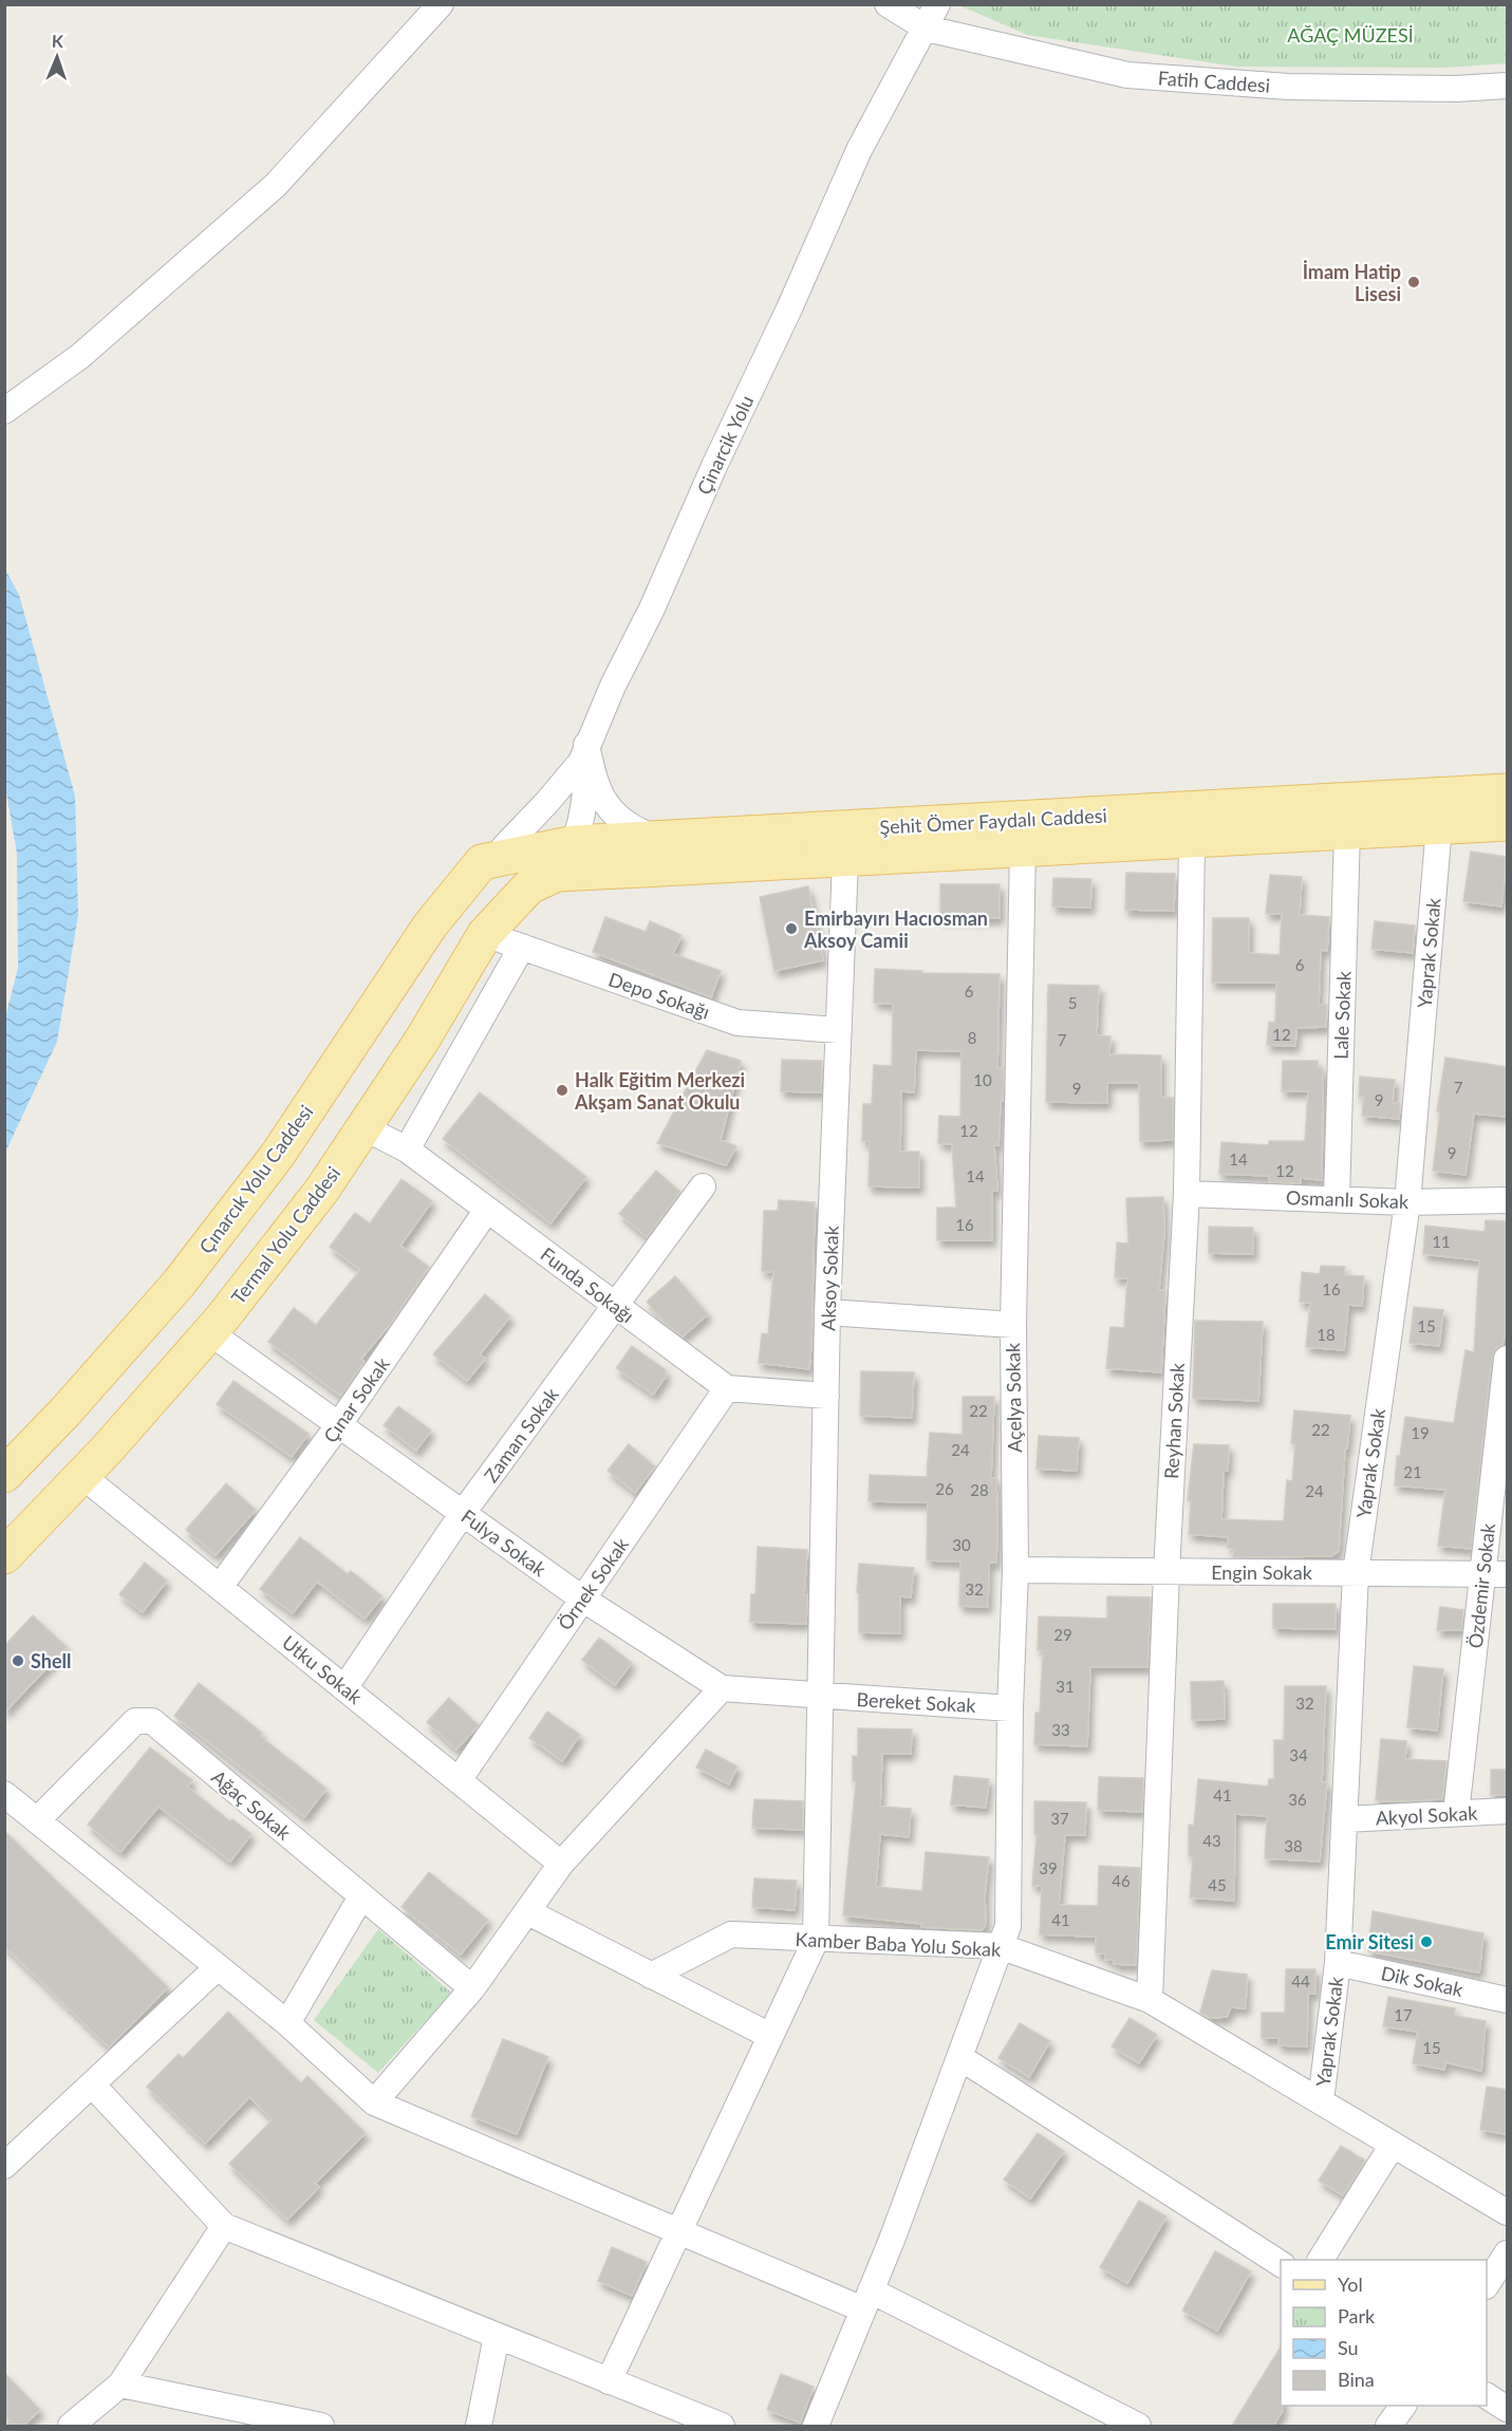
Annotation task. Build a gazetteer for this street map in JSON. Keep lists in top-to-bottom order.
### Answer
{
  "streets": {
    "main road": ["Şehit Ömer Faydalı Caddesi", "Çınarcık Yolu Caddesi", "Termal Yolu Caddesi"],
    "street": [
      "Fatih Caddesi",
      "Çinarcik Yolu",
      "Yaprak Sokak",
      "Depo Sokağı",
      "Lale Sokak",
      "Osmanlı Sokak",
      "Aksoy Sokak",
      "Funda Sokağı",
      "Açelya Sokak",
      "Çınar Sokak",
      "Reyhan Sokak",
      "Zaman Sokak",
      "Fulya Sokak",
      "Engin Sokak",
      "Örnek Sokak",
      "Özdemir Sokak",
      "Utku Sokak",
      "Bereket Sokak",
      "Ağaç Sokak",
      "Akyol Sokak",
      "Kamber Baba Yolu Sokak",
      "Dik Sokak"
    ]
  },
  "crossings": [
    ["Fatih Caddesi", "Çinarcik Yolu"],
    ["Çinarcik Yolu", "Şehit Ömer Faydalı Caddesi"],
    ["Çinarcik Yolu", "Çınarcık Yolu Caddesi"],
    ["Şehit Ömer Faydalı Caddesi", "Yaprak Sokak"],
    ["Şehit Ömer Faydalı Caddesi", "Lale Sokak"],
    ["Şehit Ömer Faydalı Caddesi", "Çınarcık Yolu Caddesi"],
    ["Şehit Ömer Faydalı Caddesi", "Termal Yolu Caddesi"],
    ["Şehit Ömer Faydalı Caddesi", "Aksoy Sokak"],
    ["Şehit Ömer Faydalı Caddesi", "Açelya Sokak"],
    ["Şehit Ömer Faydalı Caddesi", "Reyhan Sokak"],
    ["Yaprak Sokak", "Osmanlı Sokak"],
    ["Yaprak Sokak", "Engin Sokak"],
    ["Yaprak Sokak", "Akyol Sokak"],
    ["Yaprak Sokak", "Kamber Baba Yolu Sokak"],
    ["Yaprak Sokak", "Dik Sokak"],
    ["Depo Sokağı", "Termal Yolu Caddesi"],
    ["Depo Sokağı", "Aksoy Sokak"],
    ["Lale Sokak", "Osmanlı Sokak"],
    ["Osmanlı Sokak", "Reyhan Sokak"],
    ["Termal Yolu Caddesi", "Funda Sokağı"],
    ["Termal Yolu Caddesi", "Fulya Sokak"],
    ["Termal Yolu Caddesi", "Utku Sokak"],
    ["Aksoy Sokak", "Fulya Sokak"],
    ["Aksoy Sokak", "Bereket Sokak"],
    ["Aksoy Sokak", "Kamber Baba Yolu Sokak"],
    ["Funda Sokağı", "Çınar Sokak"],
    ["Funda Sokağı", "Zaman Sokak"],
    ["Funda Sokağı", "Örnek Sokak"],
    ["Açelya Sokak", "Engin Sokak"],
    ["Açelya Sokak", "Bereket Sokak"],
    ["Açelya Sokak", "Kamber Baba Yolu Sokak"],
    ["Çınar Sokak", "Fulya Sokak"],
    ["Çınar Sokak", "Utku Sokak"],
    ["Reyhan Sokak", "Engin Sokak"],
    ["Reyhan Sokak", "Kamber Baba Yolu Sokak"],
    ["Zaman Sokak", "Fulya Sokak"],
    ["Zaman Sokak", "Utku Sokak"],
    ["Fulya Sokak", "Örnek Sokak"],
    ["Fulya Sokak", "Bereket Sokak"],
    ["Engin Sokak", "Özdemir Sokak"],
    ["Örnek Sokak", "Utku Sokak"],
    ["Özdemir Sokak", "Akyol Sokak"]
  ],
  "parks": ["AĞAÇ MÜZESİ"],
  "places": [
    "İmam Hatip Lisesi",
    "Emirbayırı Hacıosman Aksoy Camii",
    "Halk Eğitim Merkezi Akşam Sanat Okulu",
    "Shell",
    "Emir Sitesi"
  ],
  "house_numbers": [
    "6",
    "6",
    "5",
    "12",
    "8",
    "7",
    "10",
    "7",
    "9",
    "9",
    "12",
    "9",
    "14",
    "12",
    "14",
    "16",
    "11",
    "16",
    "15",
    "18",
    "22",
    "22",
    "19",
    "24",
    "21",
    "26",
    "28",
    "24",
    "30",
    "32",
    "29",
    "31",
    "32",
    "33",
    "34",
    "41",
    "36",
    "37",
    "43",
    "38",
    "39",
    "46",
    "45",
    "41",
    "44",
    "17",
    "15"
  ],
  "legend": [
    "Yol",
    "Park",
    "Su",
    "Bina"
  ],
  "north": "top"
}
